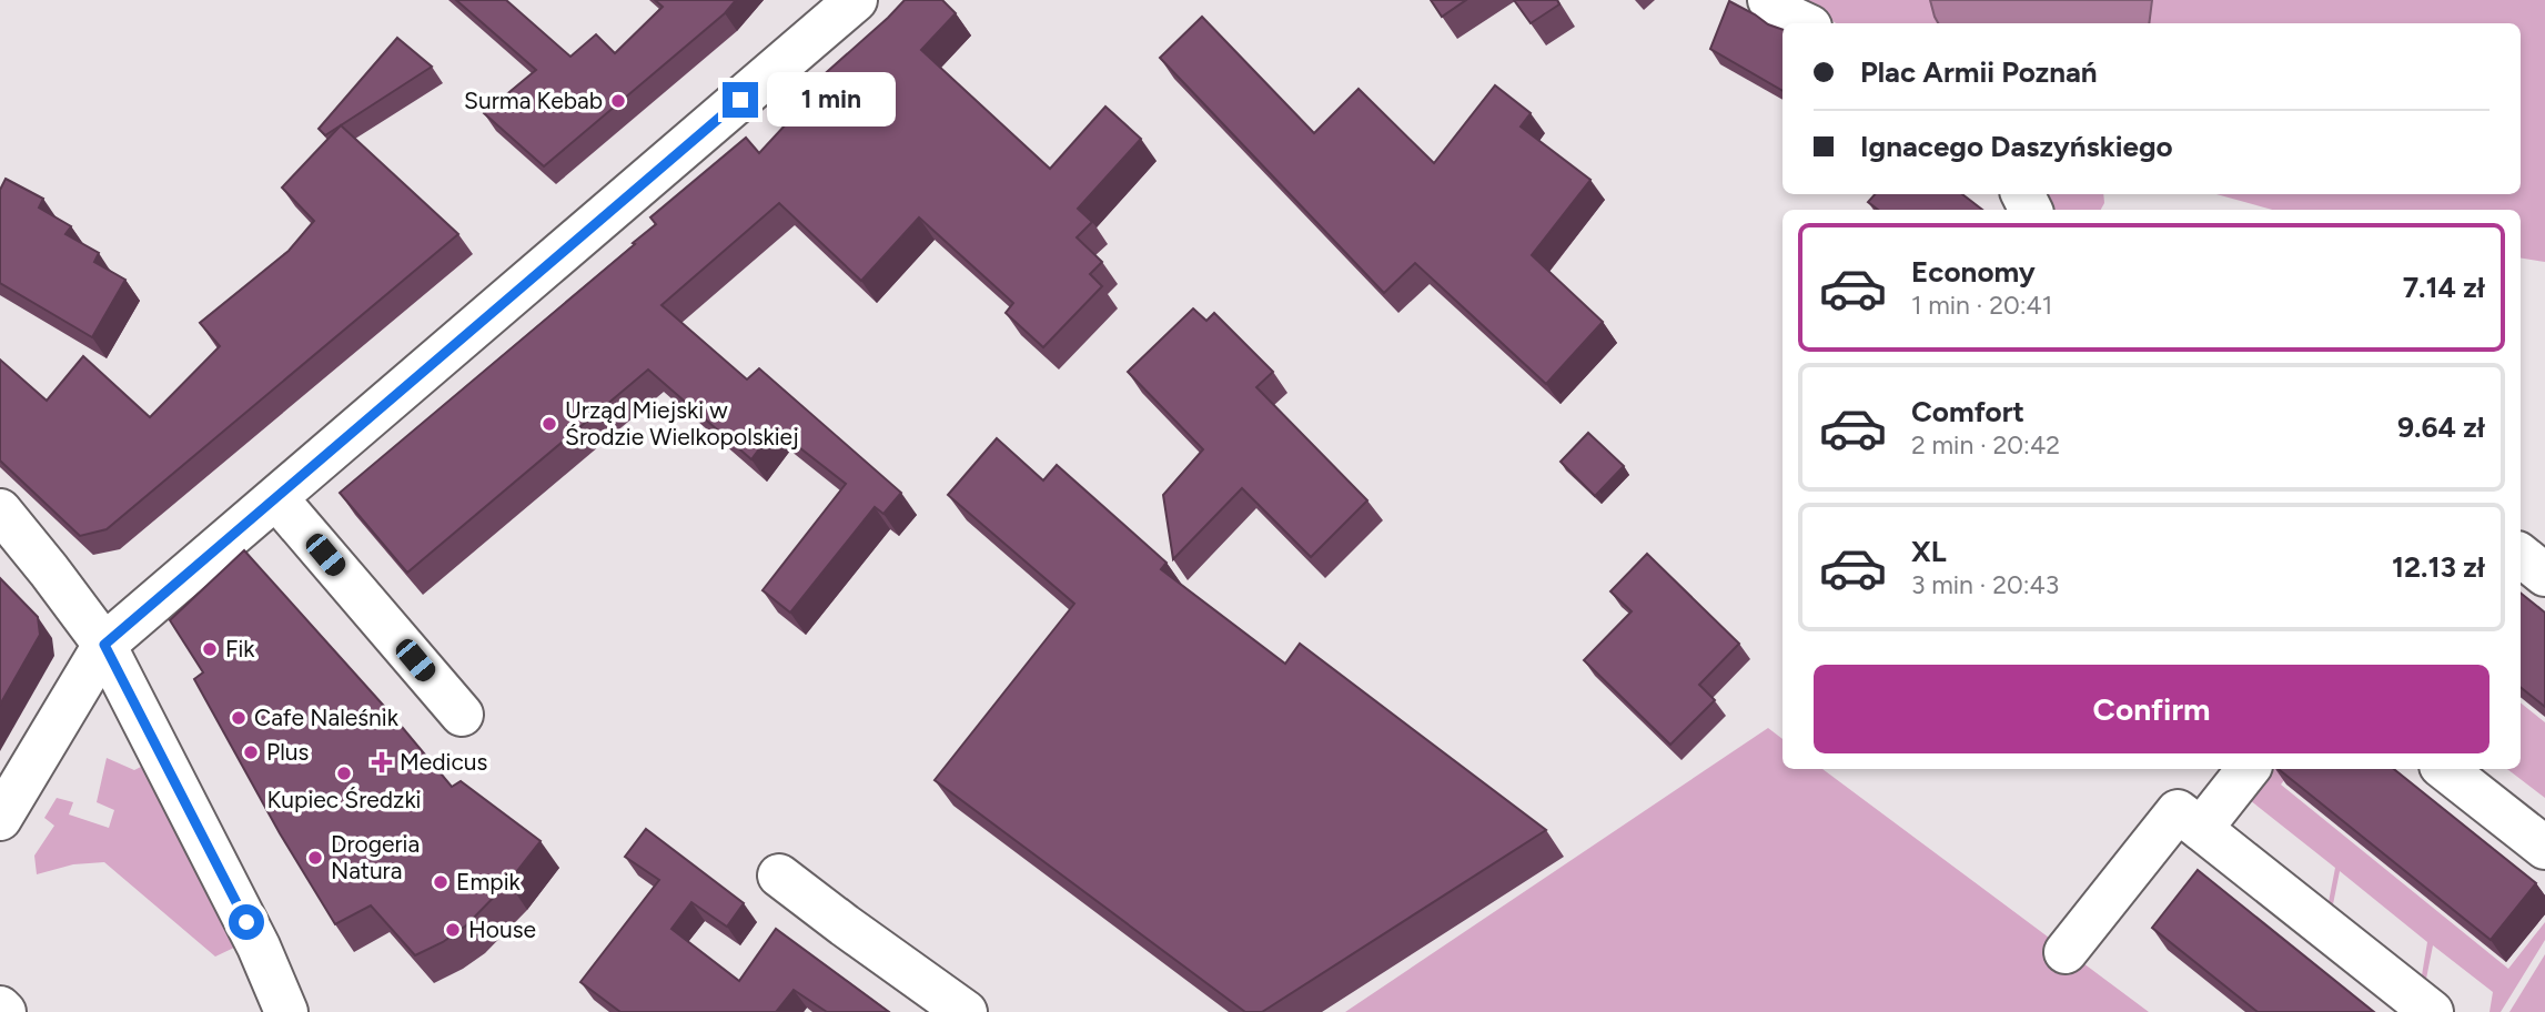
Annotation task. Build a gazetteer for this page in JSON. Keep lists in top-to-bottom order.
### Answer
{
  "places": {
    "other": [
      "Surma Kebab",
      "Urząd Miejski w Środzie Wielkopolskiej",
      "Fik",
      "Cafe Naleśnik",
      "Plus",
      "Kupiec Średzki",
      "Drogeria Natura",
      "Empik",
      "House"
    ],
    "health": ["Medicus"]
  },
  "page": {
    "banner": ["Plac Armii Poznań", "Ignacego Daszyńskiego"],
    "bubble": "1 min",
    "list": [
      {
        "name": "Economy",
        "note": "1 min · 20:41",
        "value": "7.14 zł"
      },
      {
        "name": "Comfort",
        "note": "2 min · 20:42",
        "value": "9.64 zł"
      },
      {
        "name": "XL",
        "note": "3 min · 20:43",
        "value": "12.13 zł"
      }
    ],
    "buttons": "Confirm"
  }
}
